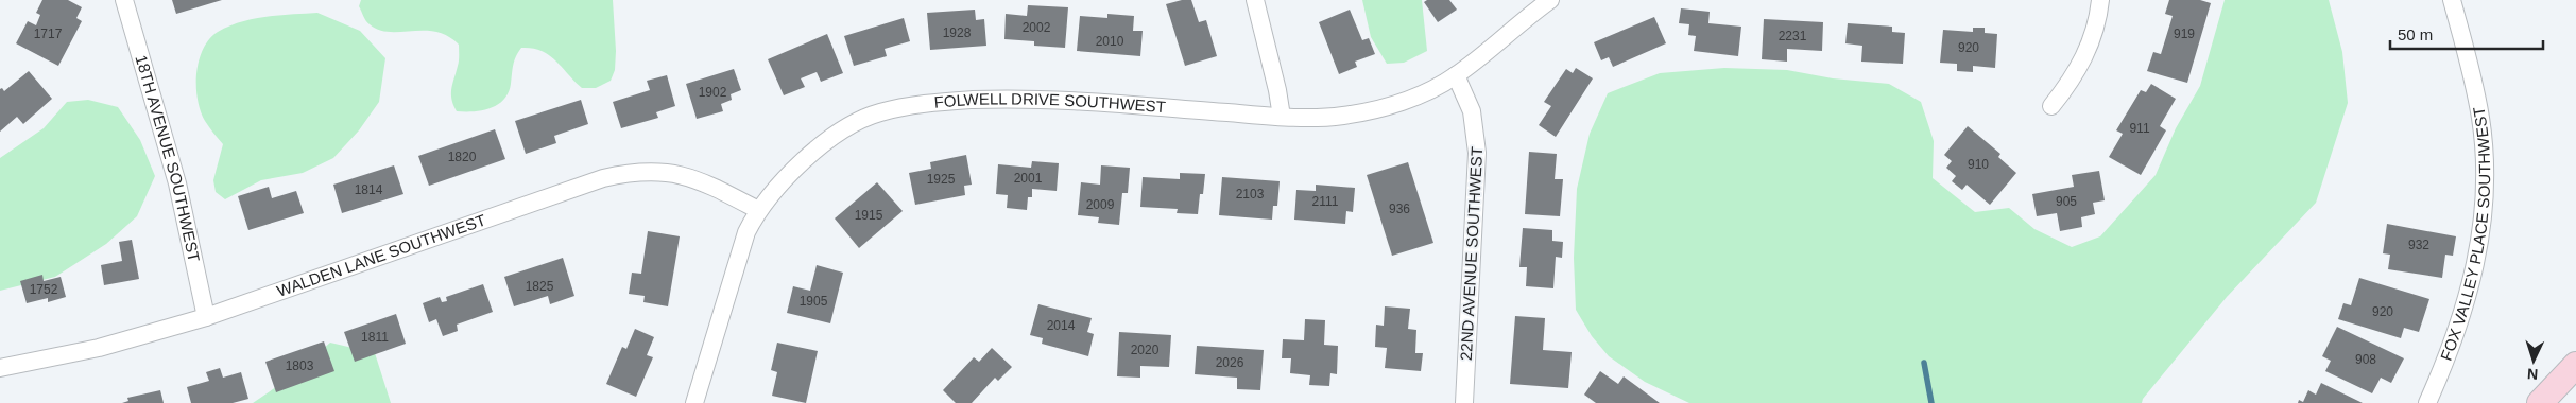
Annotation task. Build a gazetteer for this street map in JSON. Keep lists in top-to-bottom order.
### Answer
{
  "streets": {
    "street": [
      "FOLWELL DRIVE SOUTHWEST",
      "18TH AVENUE SOUTHWEST",
      "FOX VALLEY PLACE SOUTHWEST",
      "22ND AVENUE SOUTHWEST",
      "WALDEN LANE SOUTHWEST"
    ]
  },
  "crossings": [
    ["FOLWELL DRIVE SOUTHWEST", "22ND AVENUE SOUTHWEST"],
    ["FOLWELL DRIVE SOUTHWEST", "WALDEN LANE SOUTHWEST"],
    ["18TH AVENUE SOUTHWEST", "WALDEN LANE SOUTHWEST"]
  ],
  "house_numbers": [
    "2002",
    "1928",
    "1717",
    "919",
    "2231",
    "2010",
    "920",
    "1902",
    "911",
    "1820",
    "910",
    "2001",
    "1925",
    "1814",
    "2103",
    "2111",
    "905",
    "2009",
    "936",
    "1915",
    "932",
    "1825",
    "1752",
    "1905",
    "920",
    "2014",
    "1811",
    "2020",
    "908",
    "2026",
    "1803"
  ],
  "scale_bar": "50 m",
  "north": "bottom"
}
